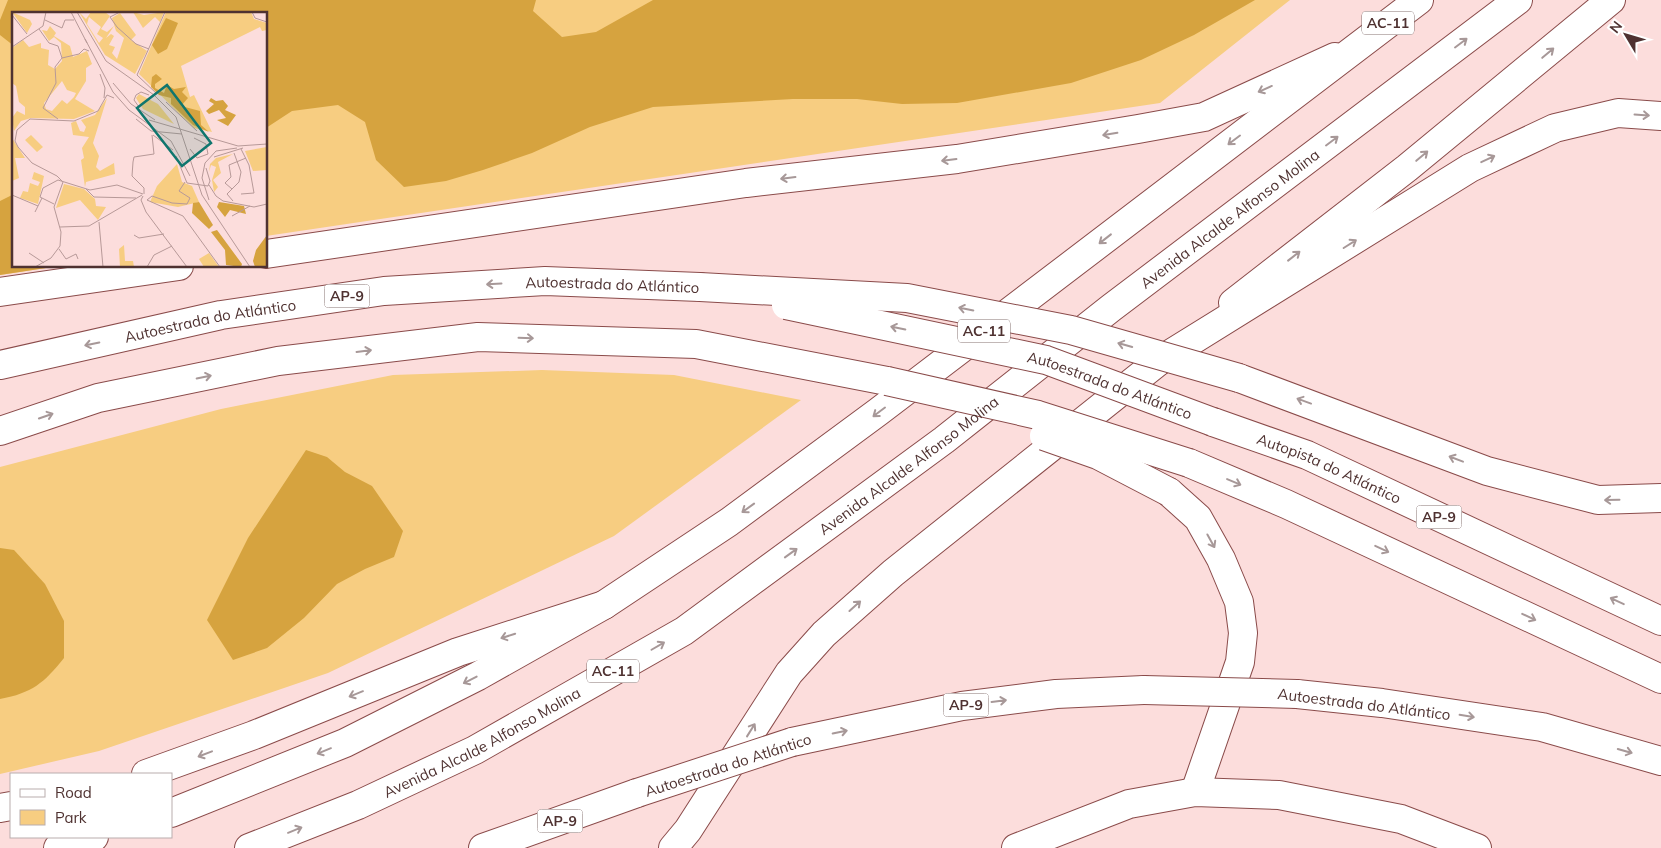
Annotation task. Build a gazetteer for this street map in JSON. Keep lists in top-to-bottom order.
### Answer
{
  "streets": {
    "main road": [
      "AC-11",
      "Avenida Alcalde Alfonso Molina",
      "Autoestrada do Atlántico",
      "AP-9",
      "Autopista do Atlántico"
    ]
  },
  "crossings": [
    ["Autoestrada do Atlántico", "Autopista do Atlántico"]
  ],
  "legend": ["Road", "Park"],
  "north": "top left"
}
